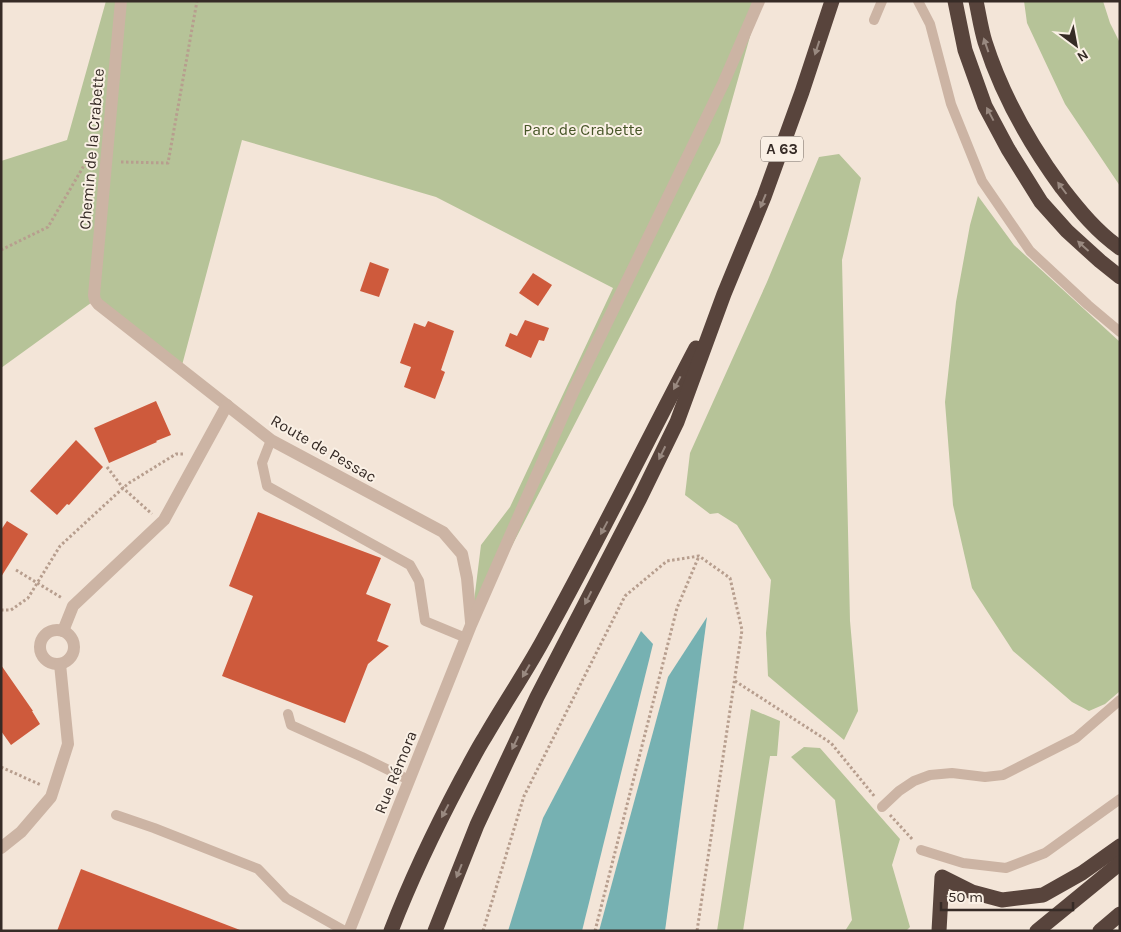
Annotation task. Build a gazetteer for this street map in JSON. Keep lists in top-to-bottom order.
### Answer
{
  "streets": {
    "highway": ["A 63"],
    "street": ["Chemin de la Crabette", "Route de Pessac", "Rue Rémora"]
  },
  "crossings": [
    ["Chemin de la Crabette", "Route de Pessac"],
    ["Route de Pessac", "Rue Rémora"]
  ],
  "parks": ["Parc de Crabette"],
  "scale_bar": "50 m",
  "north": "bottom right"
}
